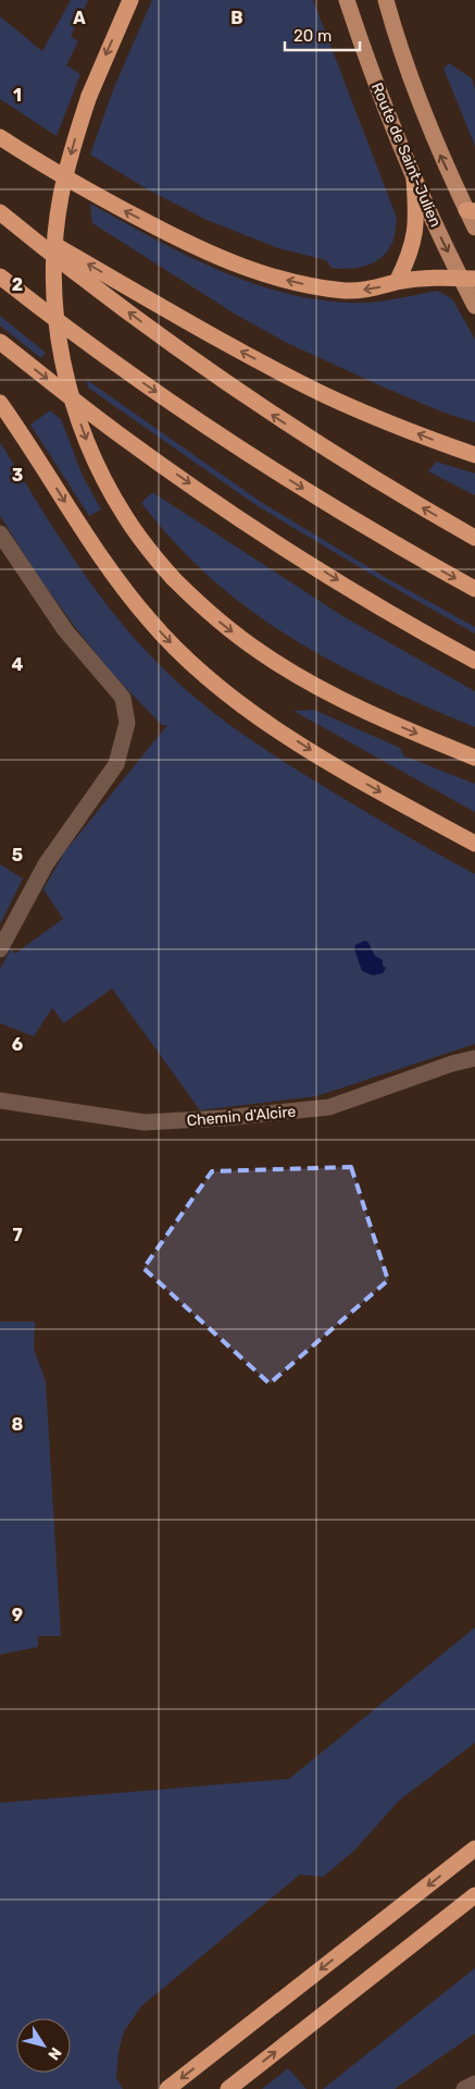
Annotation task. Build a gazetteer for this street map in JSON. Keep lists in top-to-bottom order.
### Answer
{
  "streets": {
    "main road": ["Route de Saint-Julien"],
    "street": ["Chemin d'Alcire"]
  },
  "scale_bar": "20 m",
  "north": "bottom right",
  "grid": {
    "columns": ["A", "B"],
    "rows": [
      "1",
      "2",
      "3",
      "4",
      "5",
      "6",
      "7",
      "8",
      "9"
    ]
  }
}
